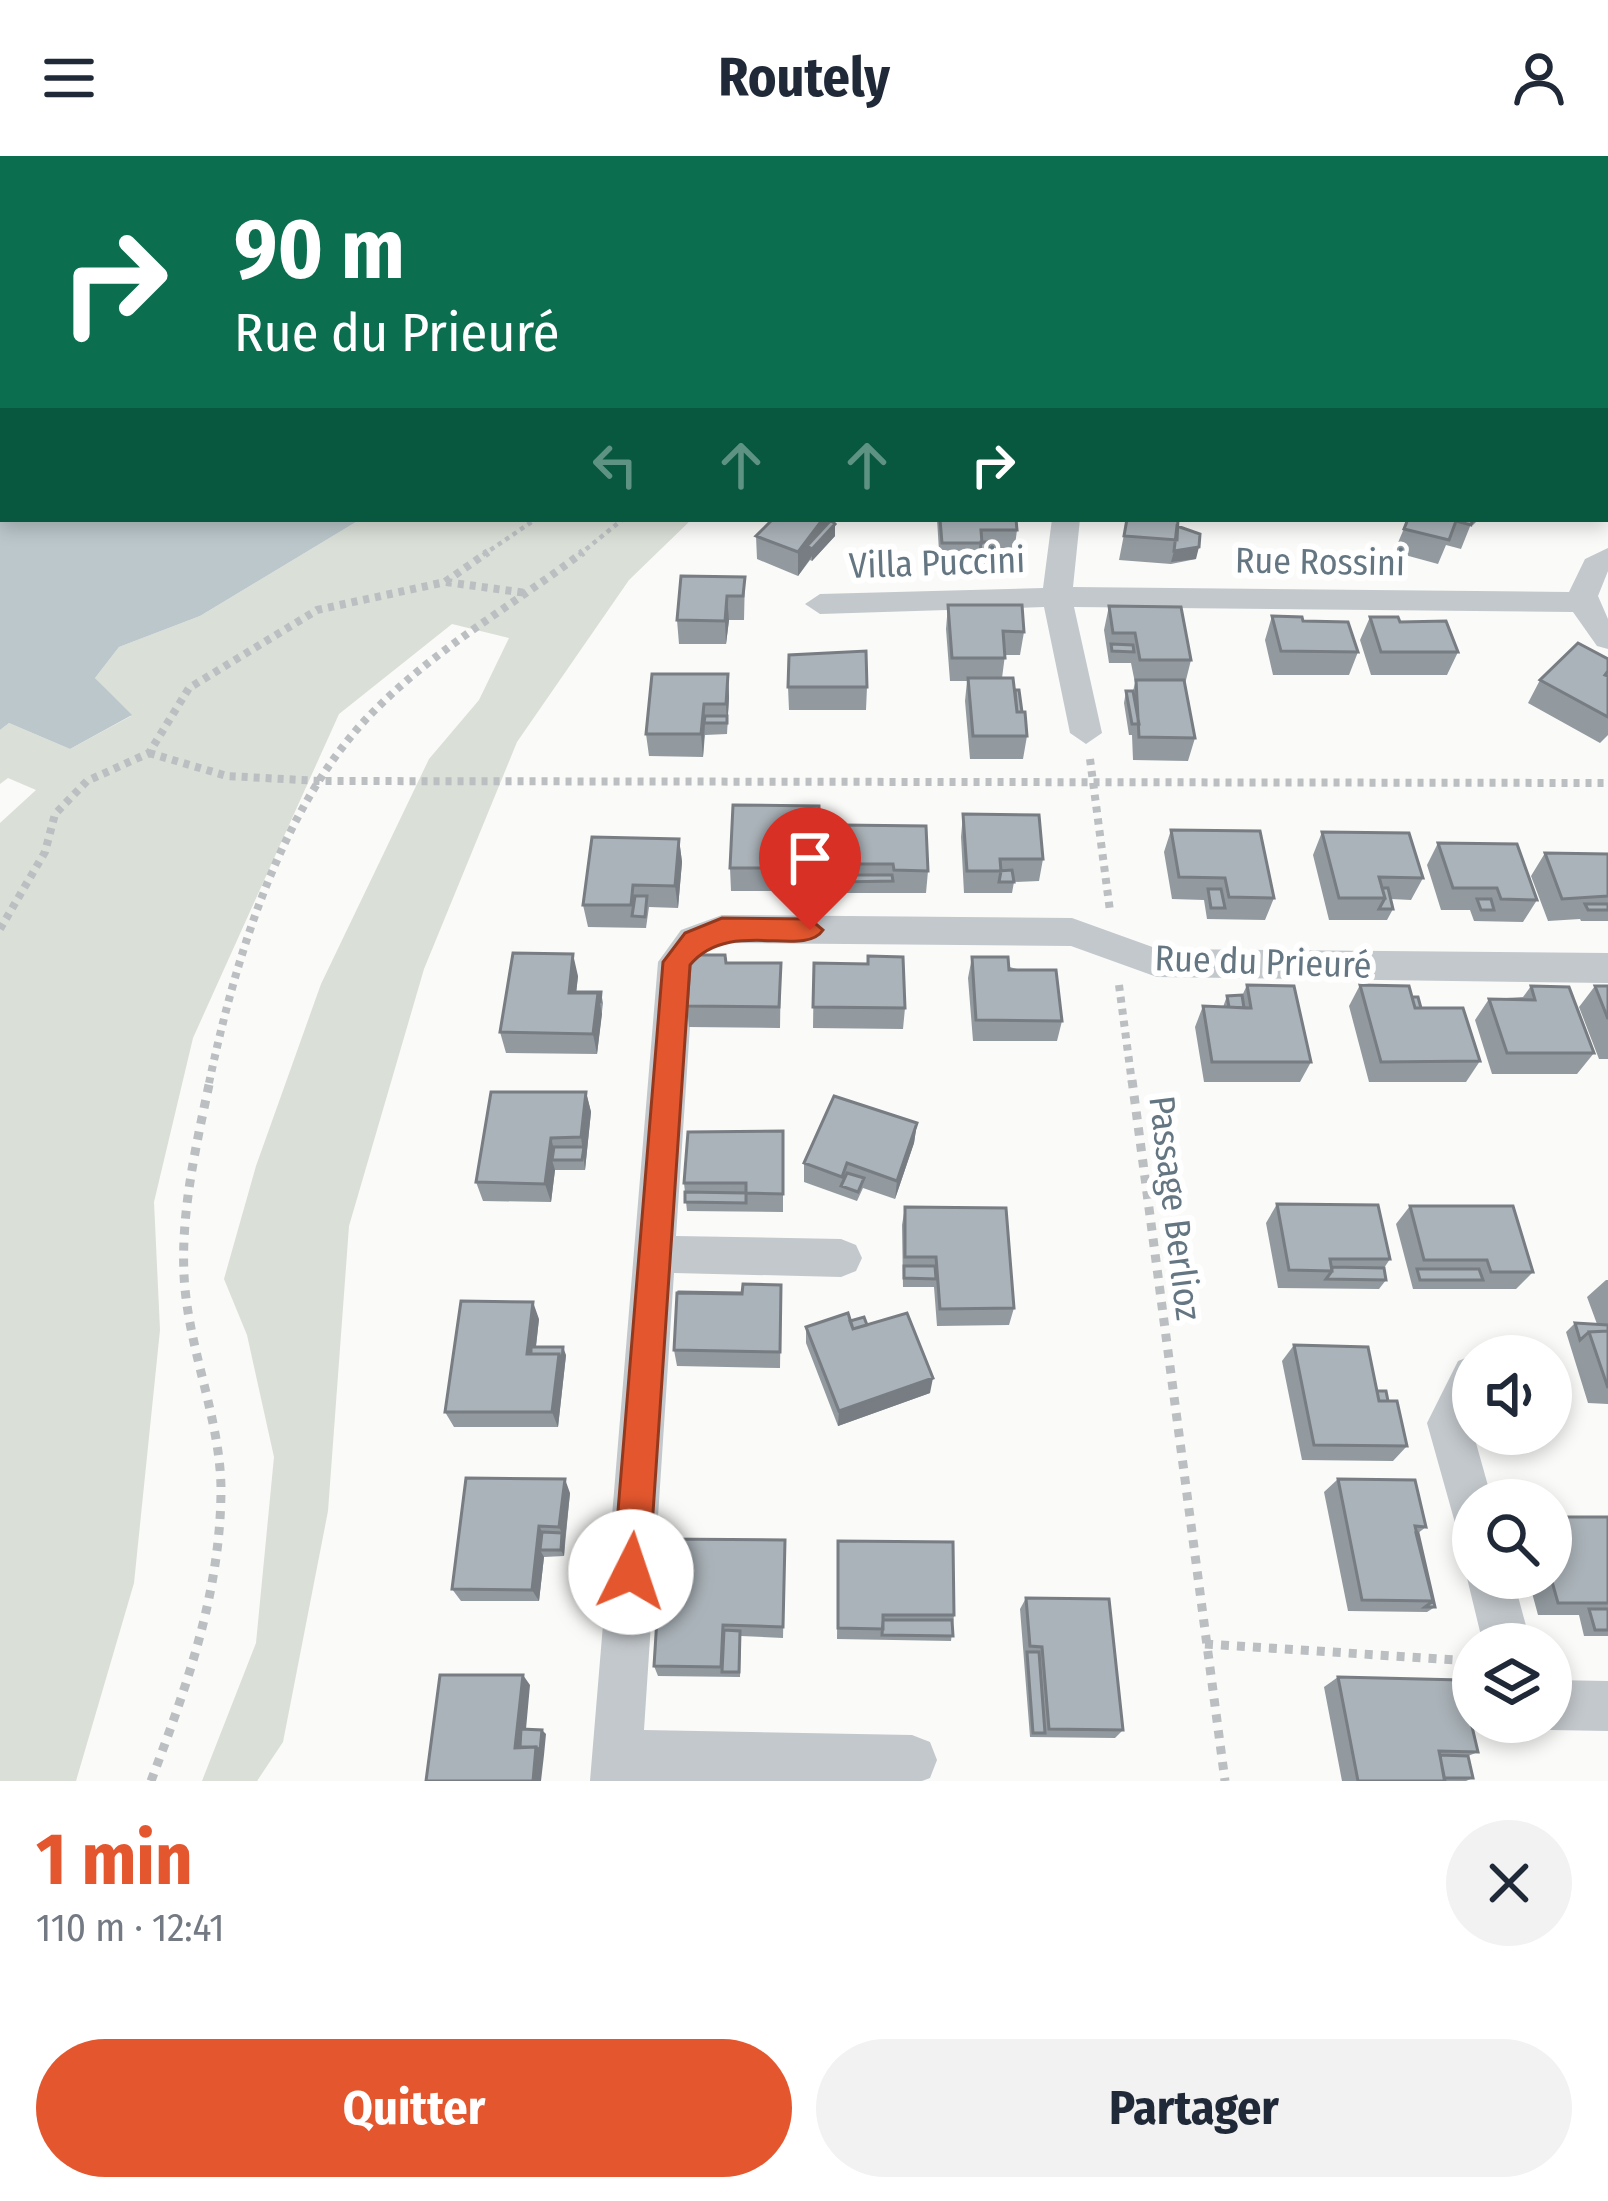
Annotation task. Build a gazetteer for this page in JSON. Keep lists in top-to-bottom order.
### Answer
{
  "streets": {
    "street": ["Rue Rossini", "Villa Puccini", "Rue du Prieuré"],
    "path": ["Passage Berlioz"]
  },
  "crossings": [
    ["Rue Rossini", "Villa Puccini"],
    ["Rue du Prieuré", "Passage Berlioz"]
  ],
  "page": {
    "header": "Routely",
    "turn": ["90 m", "Rue du Prieuré"],
    "heading": ["1 min", "110 m · 12:41"],
    "buttons": ["Quitter", "Partager"]
  }
}
